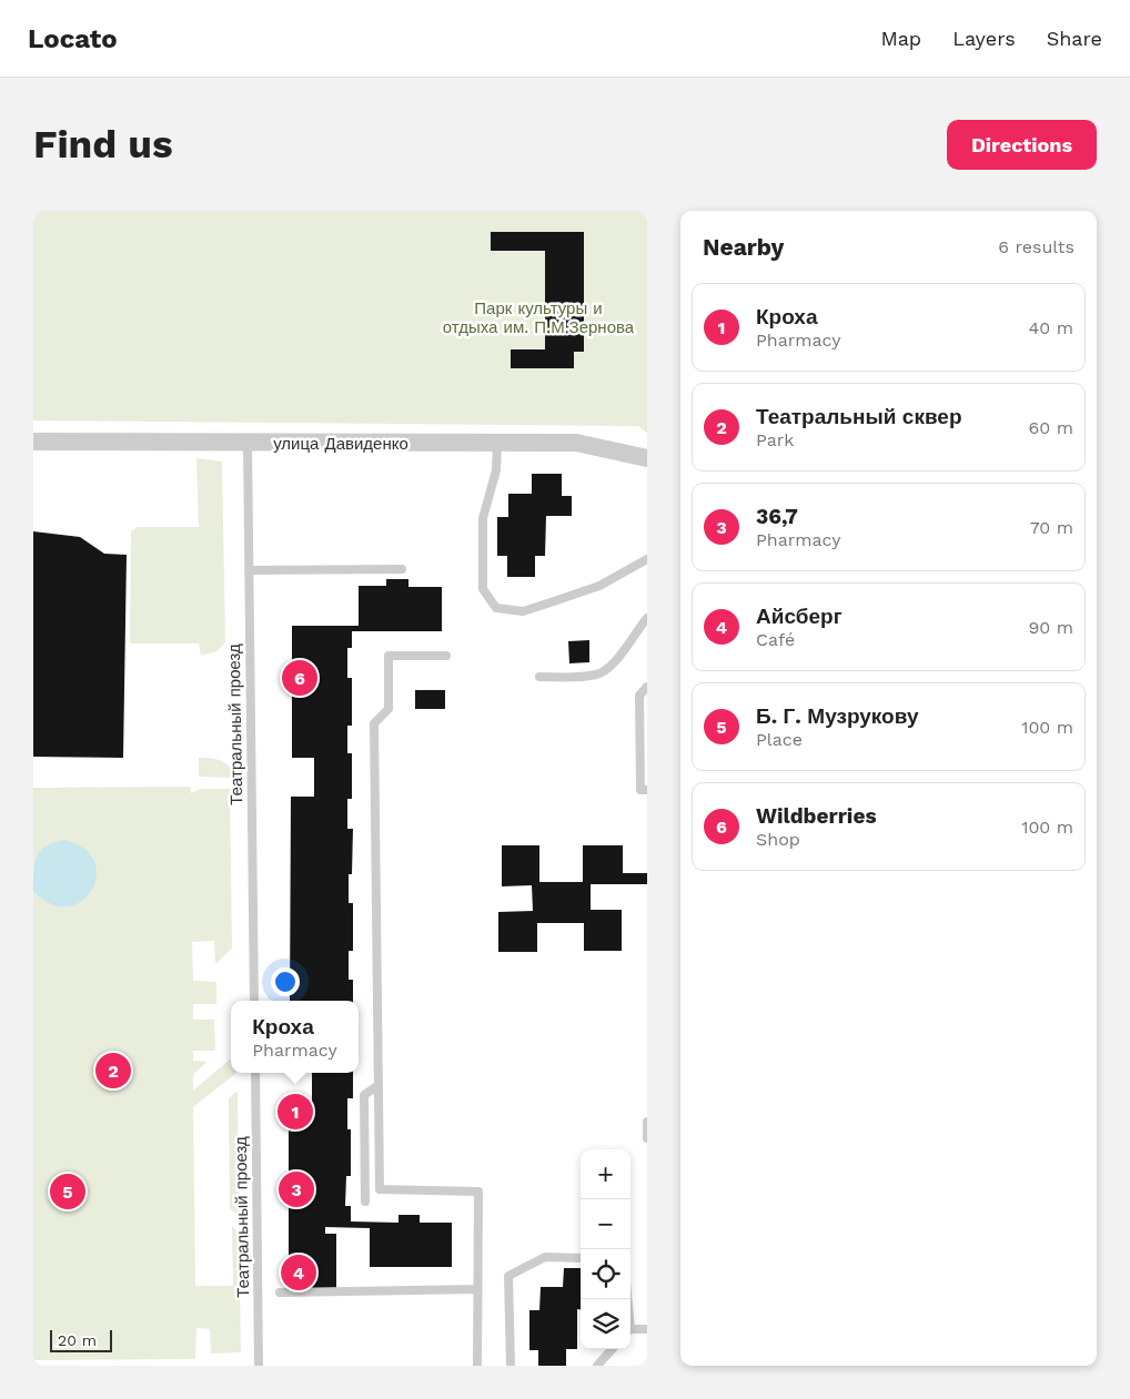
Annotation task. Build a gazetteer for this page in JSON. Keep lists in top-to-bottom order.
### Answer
{
  "streets": {
    "street": ["улица Давиденко"],
    "lane": ["Театральный проезд"]
  },
  "crossings": [
    ["улица Давиденко", "Театральный проезд"]
  ],
  "parks": ["Парк культуры и отдыха им. П.М.Зернова"],
  "scale_bar": "20 m",
  "page": {
    "header": "Locato",
    "nav": ["Map", "Layers", "Share"],
    "buttons": "Directions",
    "title": "Find us",
    "heading": ["Nearby", "6 results"],
    "list": [
      {
        "mark": "1",
        "name": "Кроха",
        "note": "Pharmacy",
        "value": "40 m"
      },
      {
        "mark": "2",
        "name": "Театральный сквер",
        "note": "Park",
        "value": "60 m"
      },
      {
        "mark": "3",
        "name": "36,7",
        "note": "Pharmacy",
        "value": "70 m"
      },
      {
        "mark": "4",
        "name": "Айсберг",
        "note": "Café",
        "value": "90 m"
      },
      {
        "mark": "5",
        "name": "Б. Г. Музрукову",
        "note": "Place",
        "value": "100 m"
      },
      {
        "mark": "6",
        "name": "Wildberries",
        "note": "Shop",
        "value": "100 m"
      }
    ],
    "pins": [
      "6",
      "2",
      "1",
      "3",
      "5",
      "4"
    ],
    "popup": ["Кроха", "Pharmacy"],
    "map_buttons": ["+", "−"],
    "scale": "20 m"
  }
}
